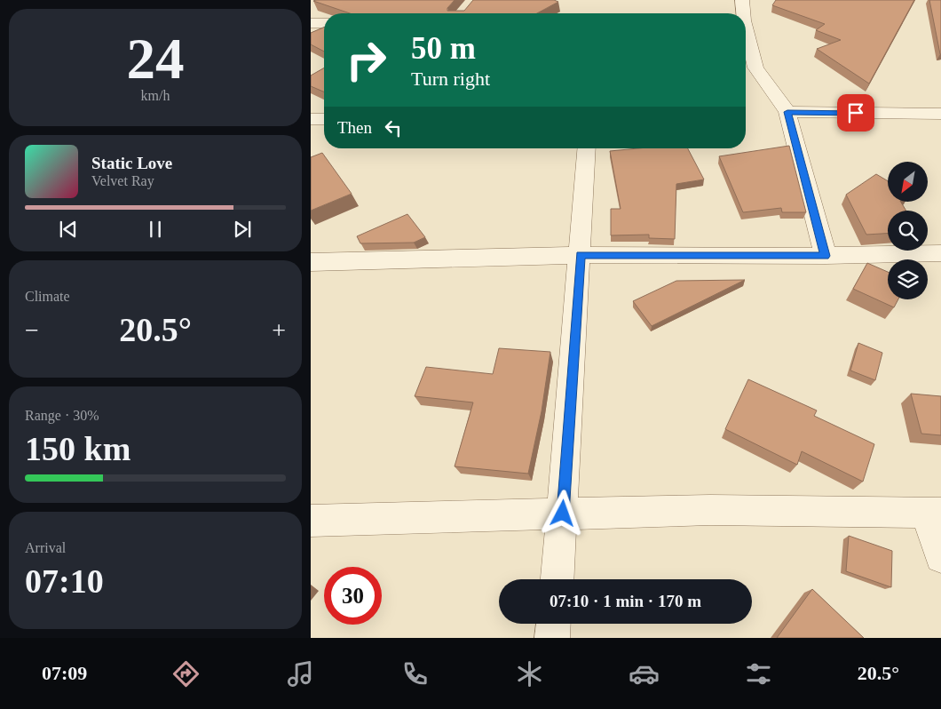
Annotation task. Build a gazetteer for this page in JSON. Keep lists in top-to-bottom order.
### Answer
{
  "north": "bottom left",
  "page": {
    "tile": [
      ["24", "km/h"],
      "Climate",
      ["Range · 30%", "150 km"],
      ["Arrival", "07:10"]
    ],
    "turn": ["50 m", "Turn right"],
    "then": "Then",
    "song": ["Static Love", "Velvet Ray"],
    "heat": ["−", "20.5°", "+"],
    "limit": "30",
    "trip": "07:10 · 1 min · 170 m",
    "tabs": ["07:09", "20.5°"]
  }
}
